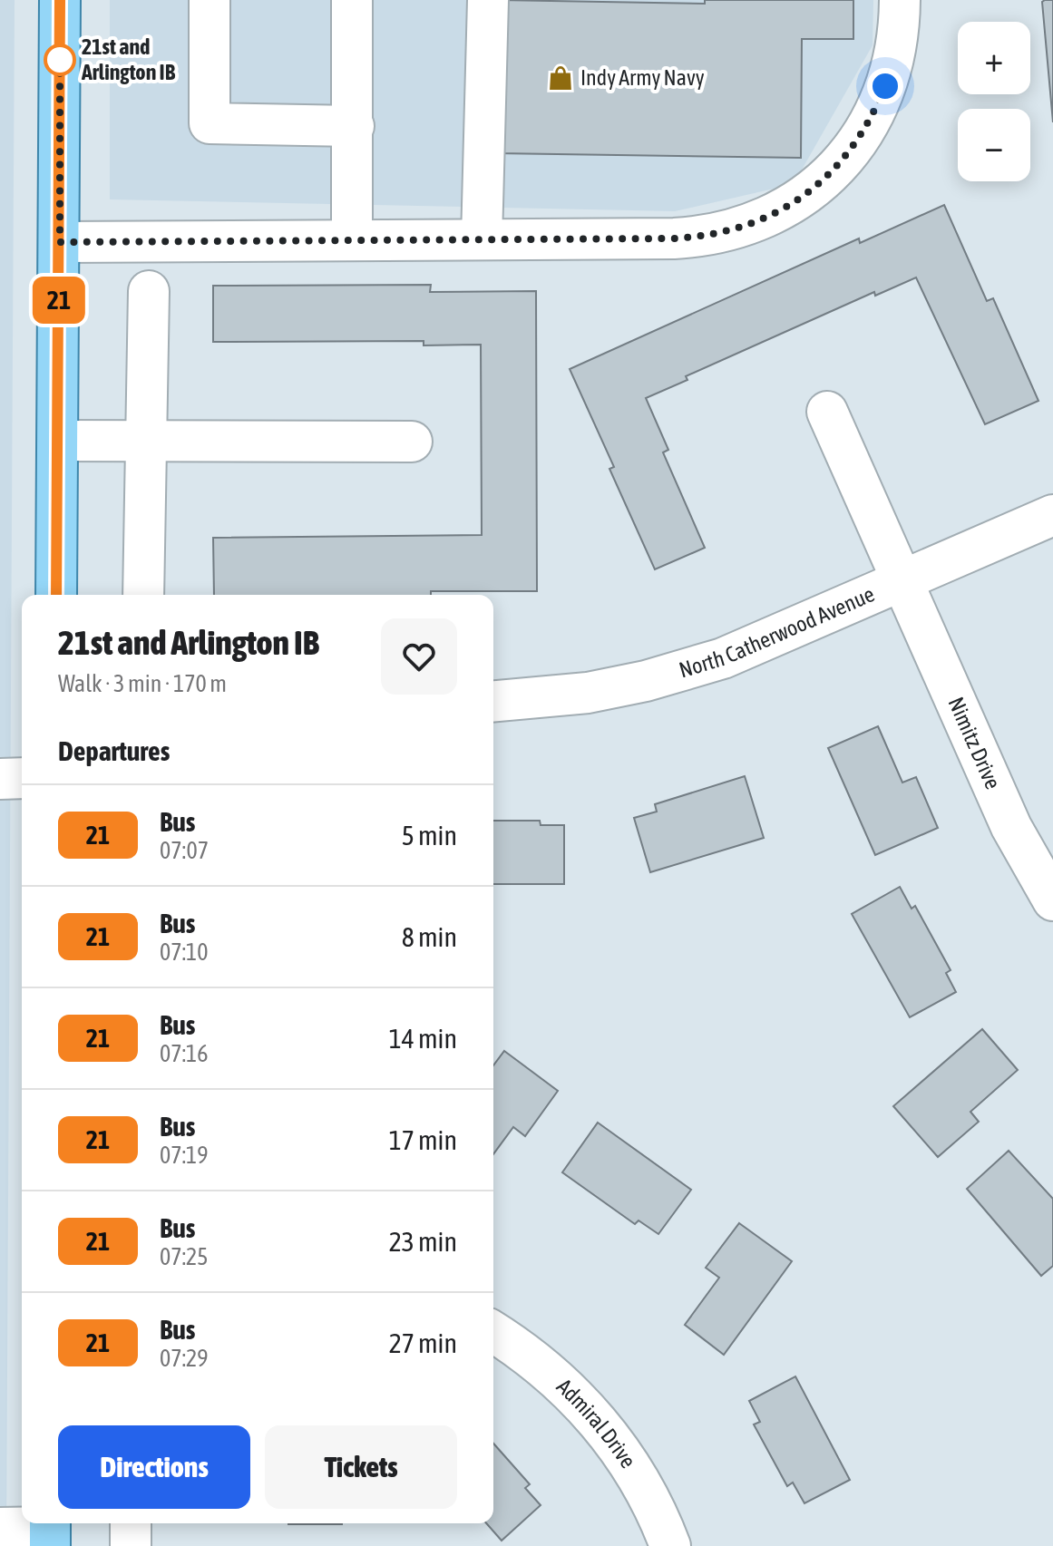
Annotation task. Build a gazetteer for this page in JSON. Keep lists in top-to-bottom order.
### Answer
{
  "streets": {
    "street": ["North Catherwood Avenue", "Nimitz Drive", "Admiral Drive"]
  },
  "crossings": [
    ["North Catherwood Avenue", "Nimitz Drive"]
  ],
  "places": {
    "other": ["21st and Arlington IB"],
    "shop": ["Indy Army Navy"]
  },
  "lines": ["bus line 21"],
  "page": {
    "on_map": "21",
    "map_buttons": ["+", "−"],
    "heading": [
      ["21st and Arlington IB", "Walk · 3 min · 170 m"],
      "Departures"
    ],
    "list": [
      {
        "mark": "21",
        "name": "Bus",
        "note": "07:07",
        "value": "5 min"
      },
      {
        "mark": "21",
        "name": "Bus",
        "note": "07:10",
        "value": "8 min"
      },
      {
        "mark": "21",
        "name": "Bus",
        "note": "07:16",
        "value": "14 min"
      },
      {
        "mark": "21",
        "name": "Bus",
        "note": "07:19",
        "value": "17 min"
      },
      {
        "mark": "21",
        "name": "Bus",
        "note": "07:25",
        "value": "23 min"
      },
      {
        "mark": "21",
        "name": "Bus",
        "note": "07:29",
        "value": "27 min"
      }
    ],
    "buttons": ["Directions", "Tickets"]
  }
}
